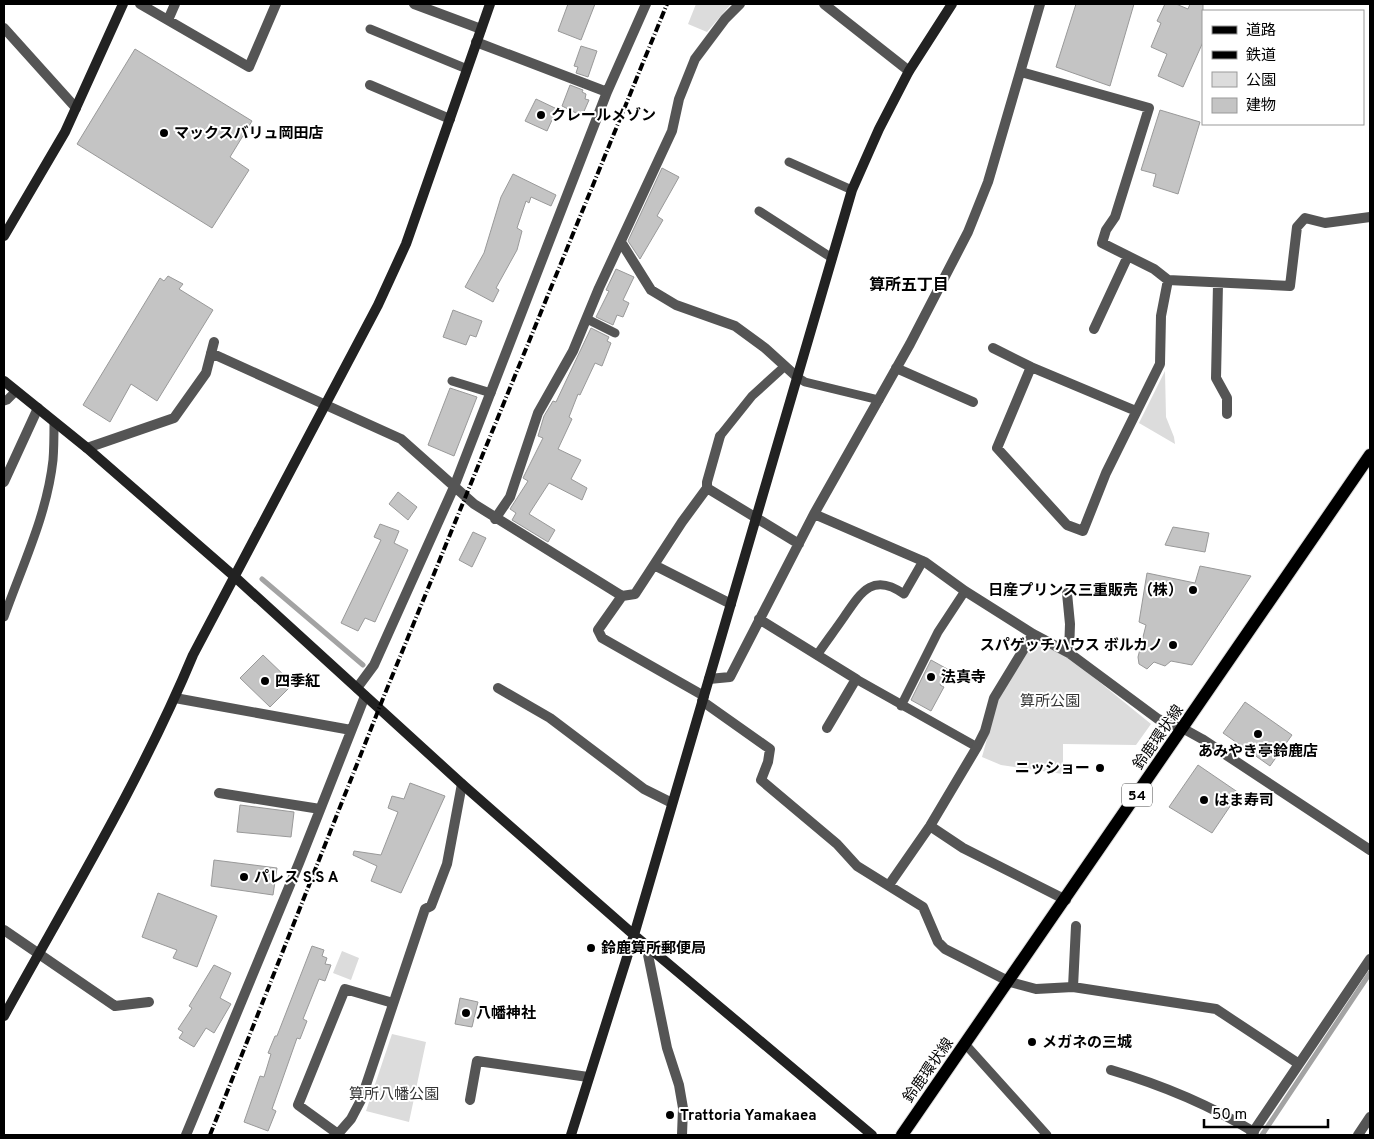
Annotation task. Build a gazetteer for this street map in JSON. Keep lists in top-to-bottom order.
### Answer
{
  "streets": {
    "main road": ["鈴鹿環状線", "54"]
  },
  "districts": ["算所五丁目"],
  "parks": ["算所公園", "算所八幡公園"],
  "places": [
    "クレールメゾン",
    "マックスバリュ岡田店",
    "日産プリンス三重販売（株）",
    "スパゲッチハウス ボルカノ",
    "法真寺",
    "四季紅",
    "あみやき亭鈴鹿店",
    "ニッショー",
    "はま寿司",
    "パレス S.S A",
    "鈴鹿算所郵便局",
    "八幡神社",
    "メガネの三城",
    "Trattoria Yamakaea"
  ],
  "legend": [
    "道路",
    "鉄道",
    "公園",
    "建物"
  ],
  "scale_bar": "50 m"
}
